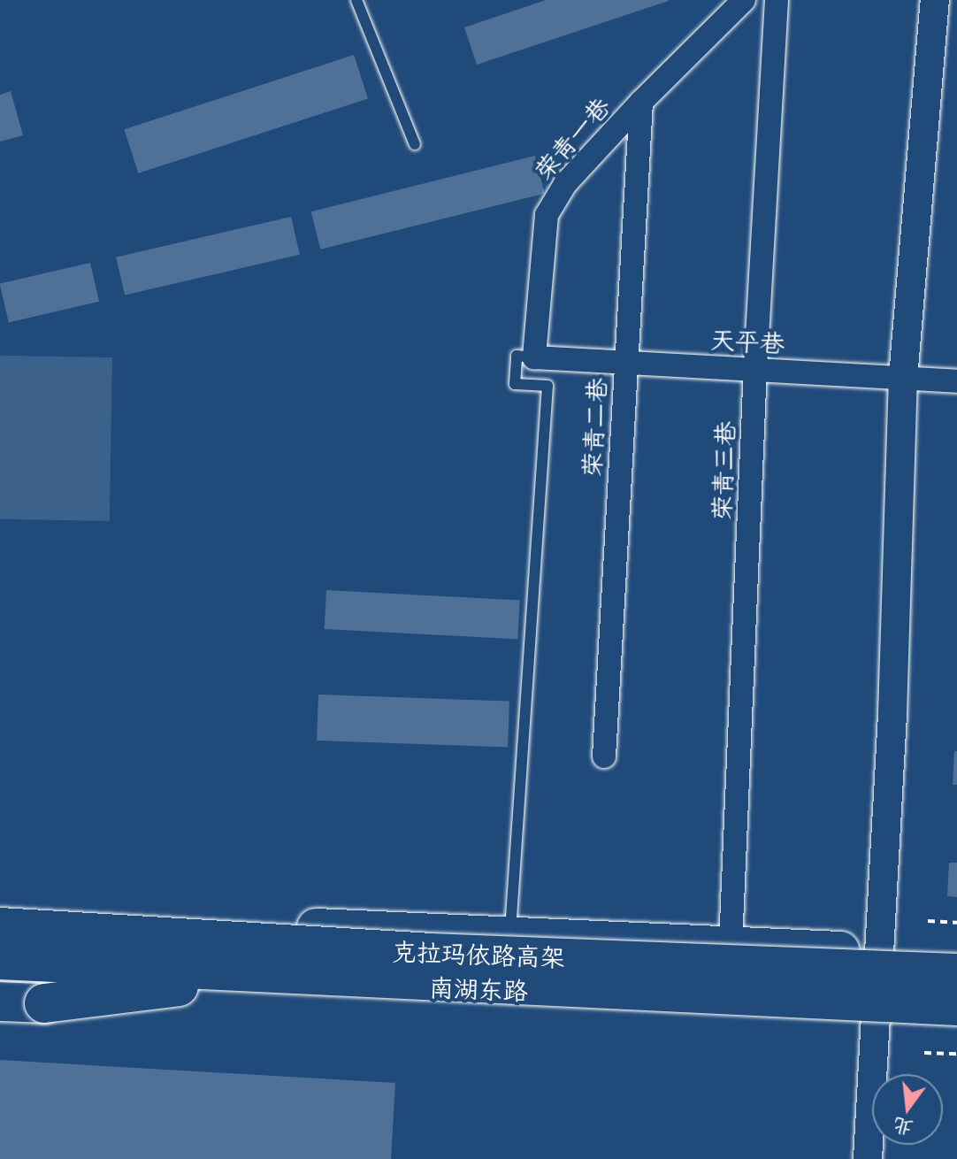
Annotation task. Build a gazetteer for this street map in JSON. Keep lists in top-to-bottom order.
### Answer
{
  "streets": {
    "highway": ["克拉玛依路高架"],
    "main road": ["南湖东路"],
    "street": [
      "荣青一巷",
      "天平巷",
      "荣青二巷",
      "荣青三巷"
    ]
  },
  "crossings": [
    ["荣青一巷", "天平巷"],
    ["荣青一巷", "荣青二巷"],
    ["天平巷", "荣青二巷"],
    ["天平巷", "荣青三巷"],
    ["克拉玛依路高架", "南湖东路"]
  ],
  "north": "bottom"
}
